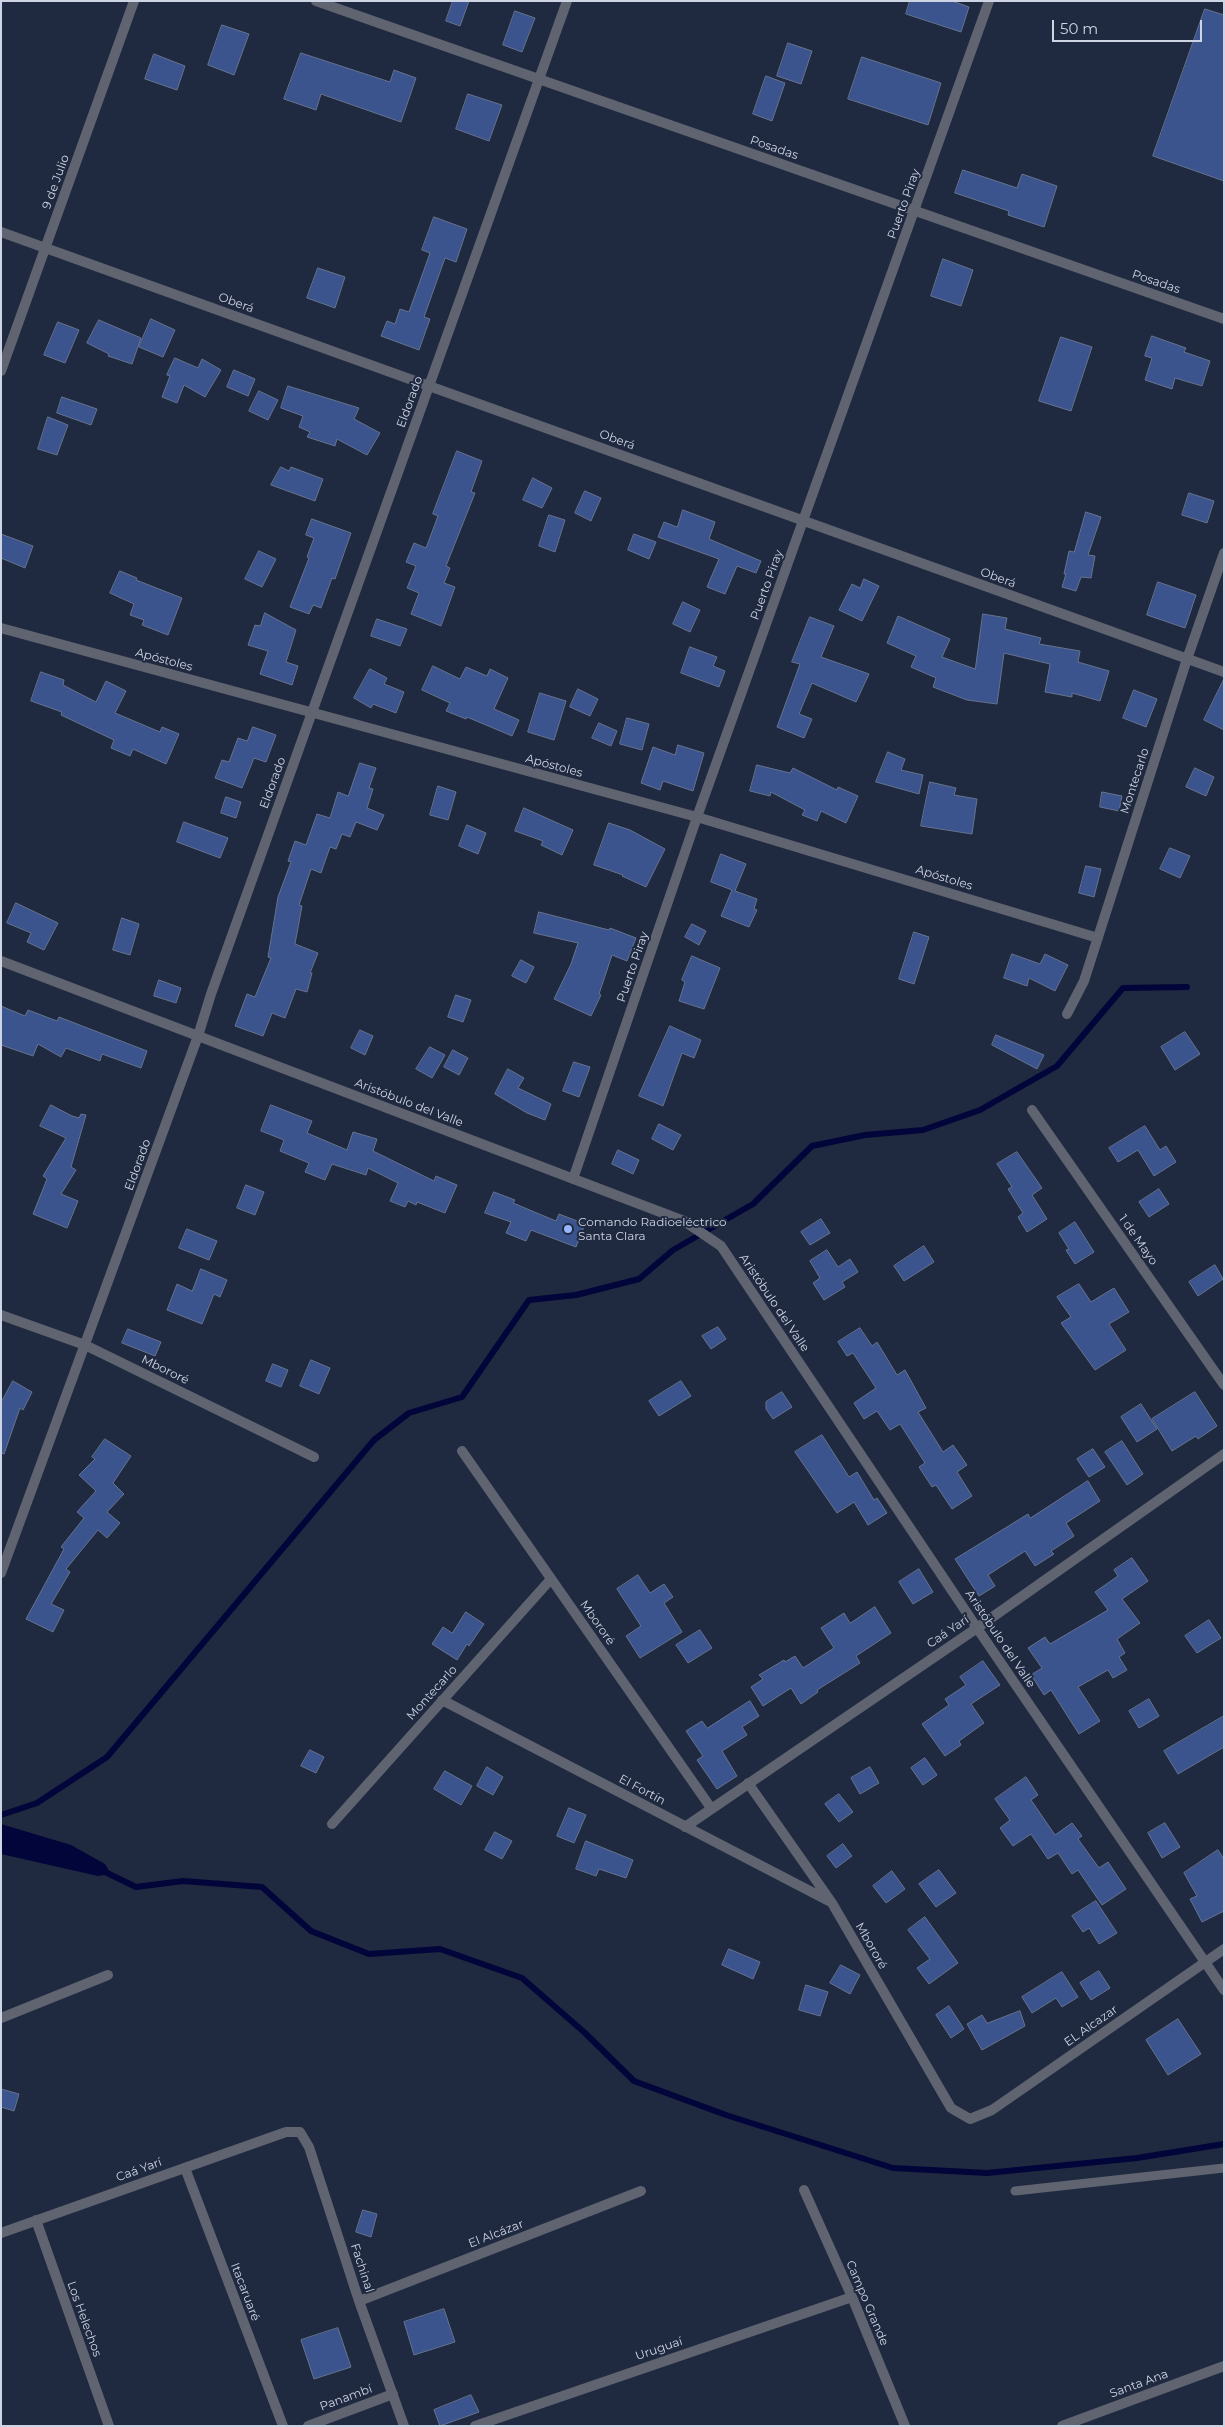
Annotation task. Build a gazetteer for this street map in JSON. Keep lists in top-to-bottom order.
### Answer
{
  "streets": {
    "street": [
      "Posadas",
      "9 de Julio",
      "Puerto Piray",
      "Oberá",
      "Eldorado",
      "Apóstoles",
      "Montecarlo",
      "Aristóbulo del Valle",
      "1 de Mayo",
      "Mbororé",
      "Caá Yarí",
      "El Fortín",
      "EL Alcazar",
      "El Alcázar",
      "Fachinal",
      "Itacaruaré",
      "Campo Grande",
      "Los Helechos",
      "Uruguaí",
      "Santa Ana",
      "Panambí"
    ]
  },
  "crossings": [
    ["Posadas", "Puerto Piray"],
    ["Posadas", "Eldorado"],
    ["9 de Julio", "Oberá"],
    ["Puerto Piray", "Oberá"],
    ["Puerto Piray", "Apóstoles"],
    ["Puerto Piray", "Aristóbulo del Valle"],
    ["Oberá", "Eldorado"],
    ["Oberá", "Montecarlo"],
    ["Eldorado", "Apóstoles"],
    ["Eldorado", "Aristóbulo del Valle"],
    ["Eldorado", "Mbororé"],
    ["Apóstoles", "Montecarlo"],
    ["Montecarlo", "Mbororé"],
    ["Montecarlo", "El Fortín"],
    ["Aristóbulo del Valle", "Caá Yarí"],
    ["Aristóbulo del Valle", "EL Alcazar"],
    ["Mbororé", "Caá Yarí"],
    ["Mbororé", "El Fortín"],
    ["Mbororé", "EL Alcazar"],
    ["Caá Yarí", "El Fortín"],
    ["Caá Yarí", "Fachinal"],
    ["Caá Yarí", "Itacaruaré"],
    ["Caá Yarí", "Los Helechos"],
    ["El Alcázar", "Fachinal"],
    ["Fachinal", "Panambí"],
    ["Campo Grande", "Uruguaí"]
  ],
  "places": ["Comando Radioeléctrico Santa Clara"],
  "scale_bar": "50 m"
}
